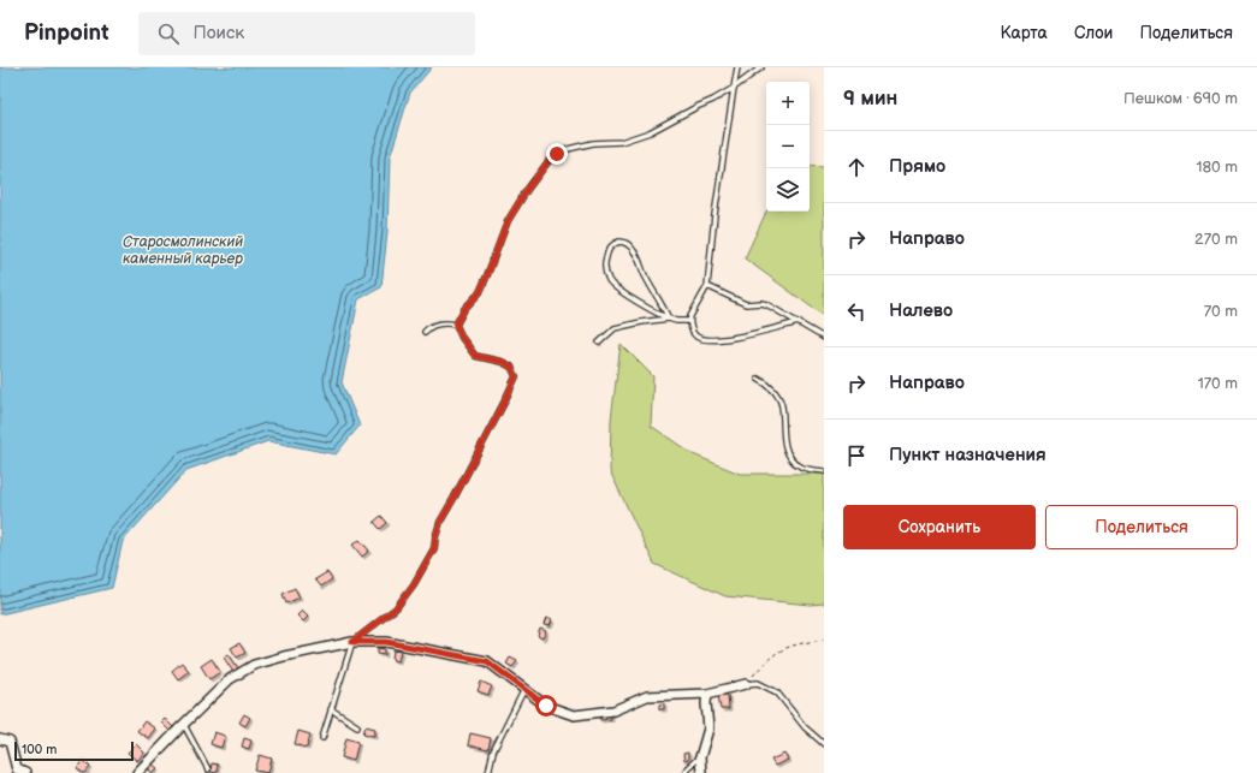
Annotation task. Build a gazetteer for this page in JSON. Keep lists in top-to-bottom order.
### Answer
{
  "water": ["Старосмолинский каменный карьер"],
  "scale_bar": "100 m",
  "page": {
    "header": "Pinpoint",
    "search": "Поиск",
    "nav": ["Карта", "Слои", "Поделиться"],
    "heading": ["9 мин", "Пешком · 690 m"],
    "map_buttons": ["+", "−"],
    "list": [
      ["Прямо", "180 m"],
      ["Направо", "270 m"],
      ["Налево", "70 m"],
      ["Направо", "170 m"],
      "Пункт назначения"
    ],
    "buttons": ["Сохранить", "Поделиться"],
    "scale": "100 m"
  }
}
